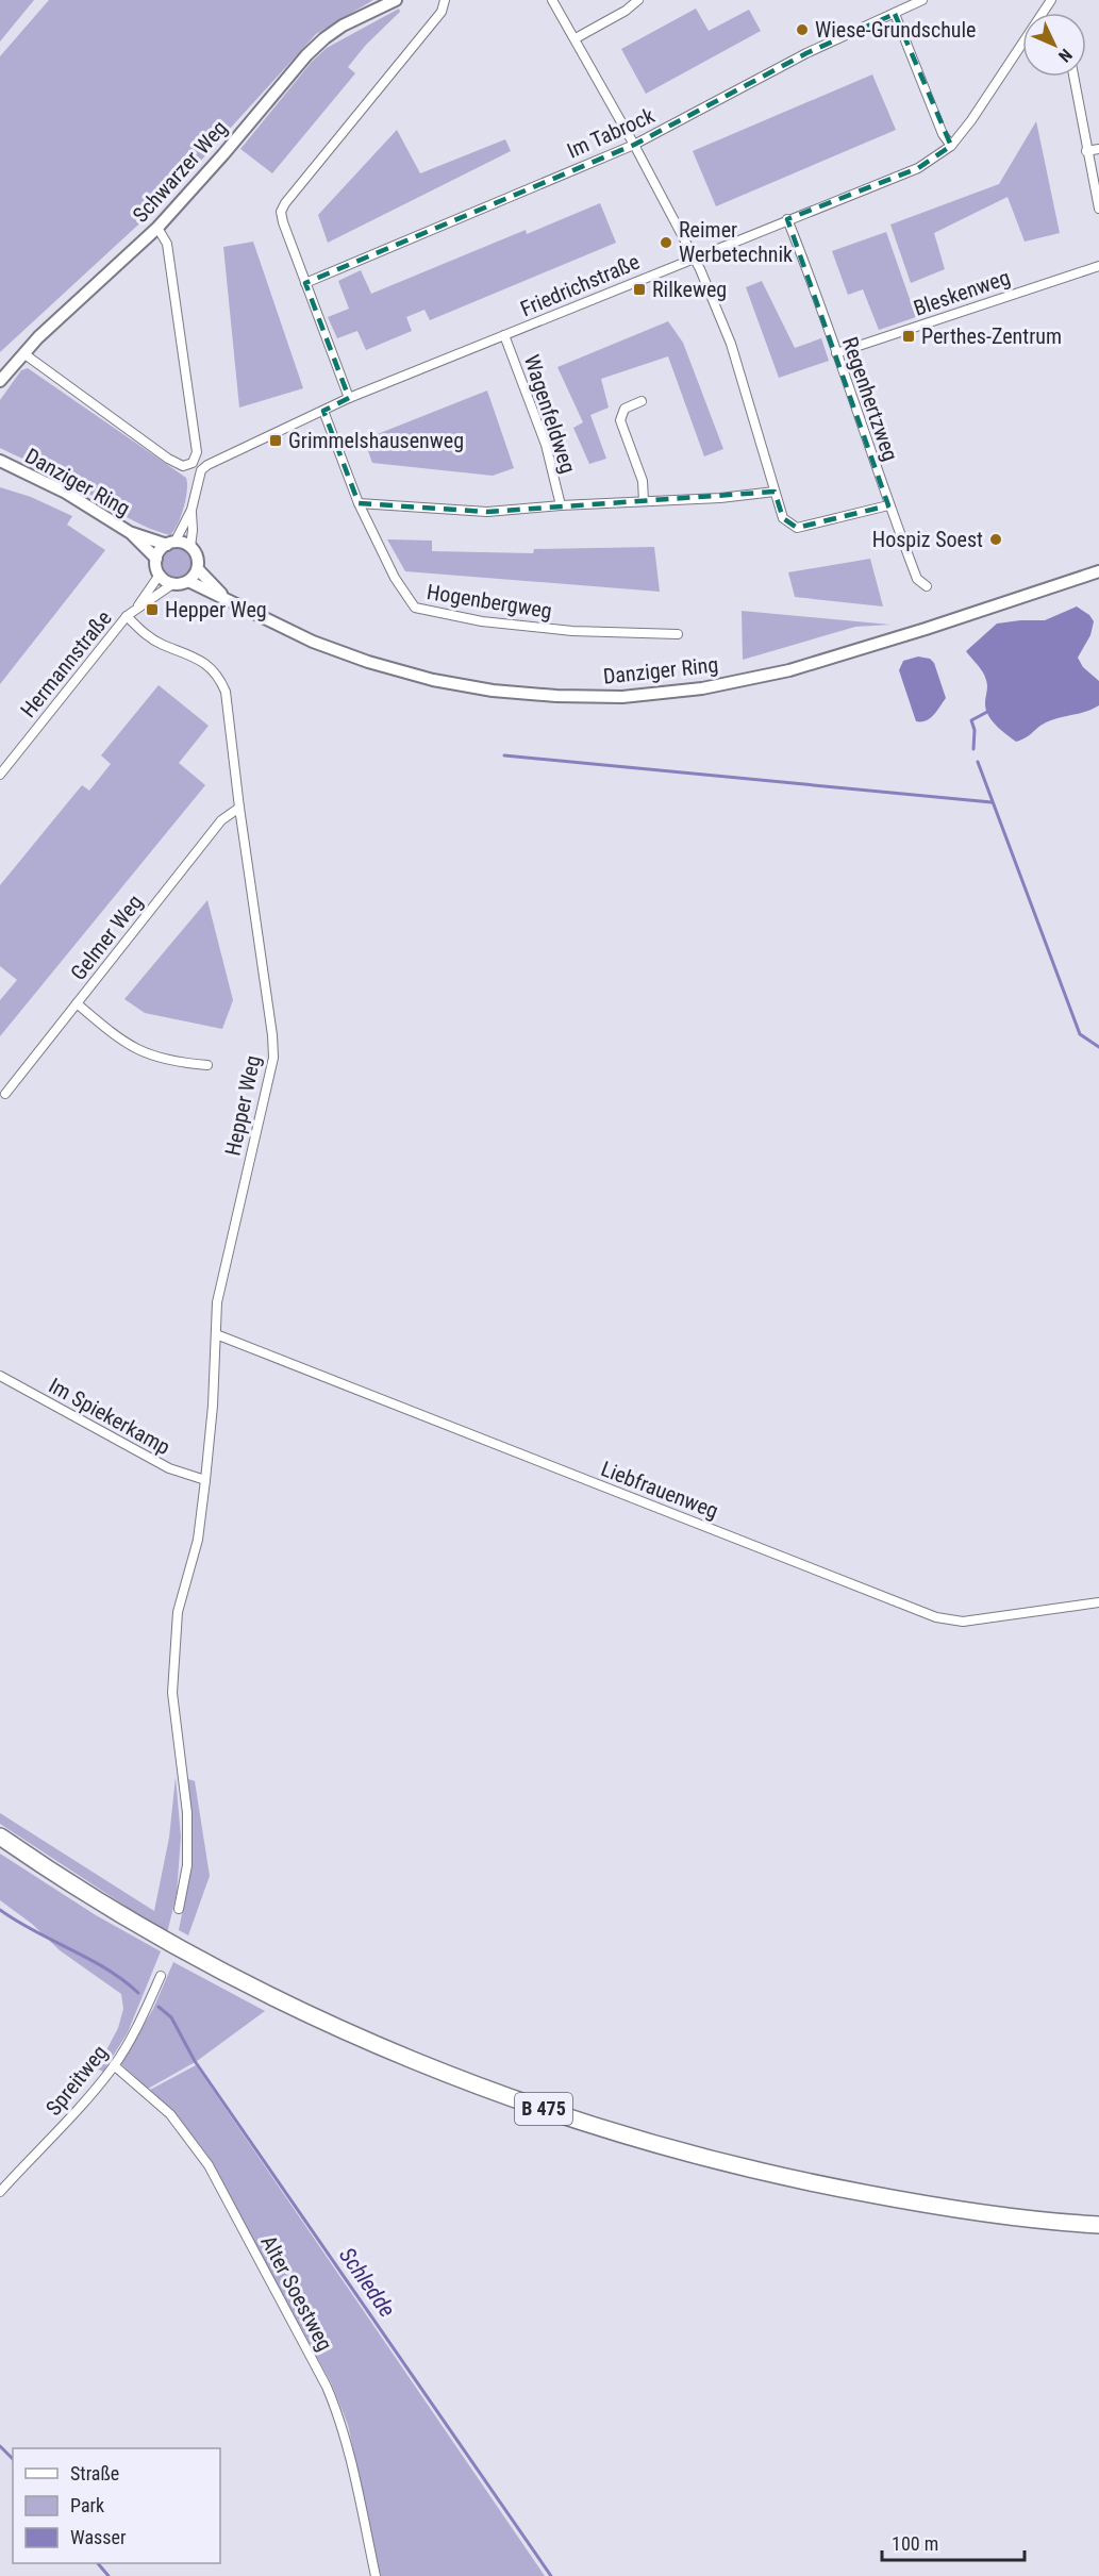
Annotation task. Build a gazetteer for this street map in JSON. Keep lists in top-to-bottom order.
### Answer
{
  "streets": {
    "highway": ["B 475"],
    "main road": ["Schwarzer Weg", "Danziger Ring"],
    "street": [
      "Im Tabrock",
      "Friedrichstraße",
      "Bleskenweg",
      "Regenhertzweg",
      "Wagenfeldweg",
      "Hogenbergweg",
      "Hermannstraße",
      "Gelmer Weg",
      "Hepper Weg",
      "Im Spiekerkamp",
      "Liebfrauenweg",
      "Spreitweg",
      "Alter Soestweg"
    ]
  },
  "crossings": [
    ["Friedrichstraße", "Regenhertzweg"],
    ["Friedrichstraße", "Wagenfeldweg"],
    ["Bleskenweg", "Regenhertzweg"],
    ["Danziger Ring", "Hermannstraße"],
    ["Hermannstraße", "Hepper Weg"],
    ["Gelmer Weg", "Hepper Weg"],
    ["Hepper Weg", "Im Spiekerkamp"],
    ["Hepper Weg", "Liebfrauenweg"],
    ["Spreitweg", "Alter Soestweg"]
  ],
  "water": ["Schledde"],
  "places": {
    "other": ["Wiese-Grundschule", "Reimer Werbetechnik", "Hospiz Soest"],
    "transit": [
      "Rilkeweg",
      "Perthes-Zentrum",
      "Grimmelshausenweg",
      "Hepper Weg"
    ]
  },
  "legend": ["Straße", "Park", "Wasser"],
  "scale_bar": "100 m",
  "north": "bottom right"
}
